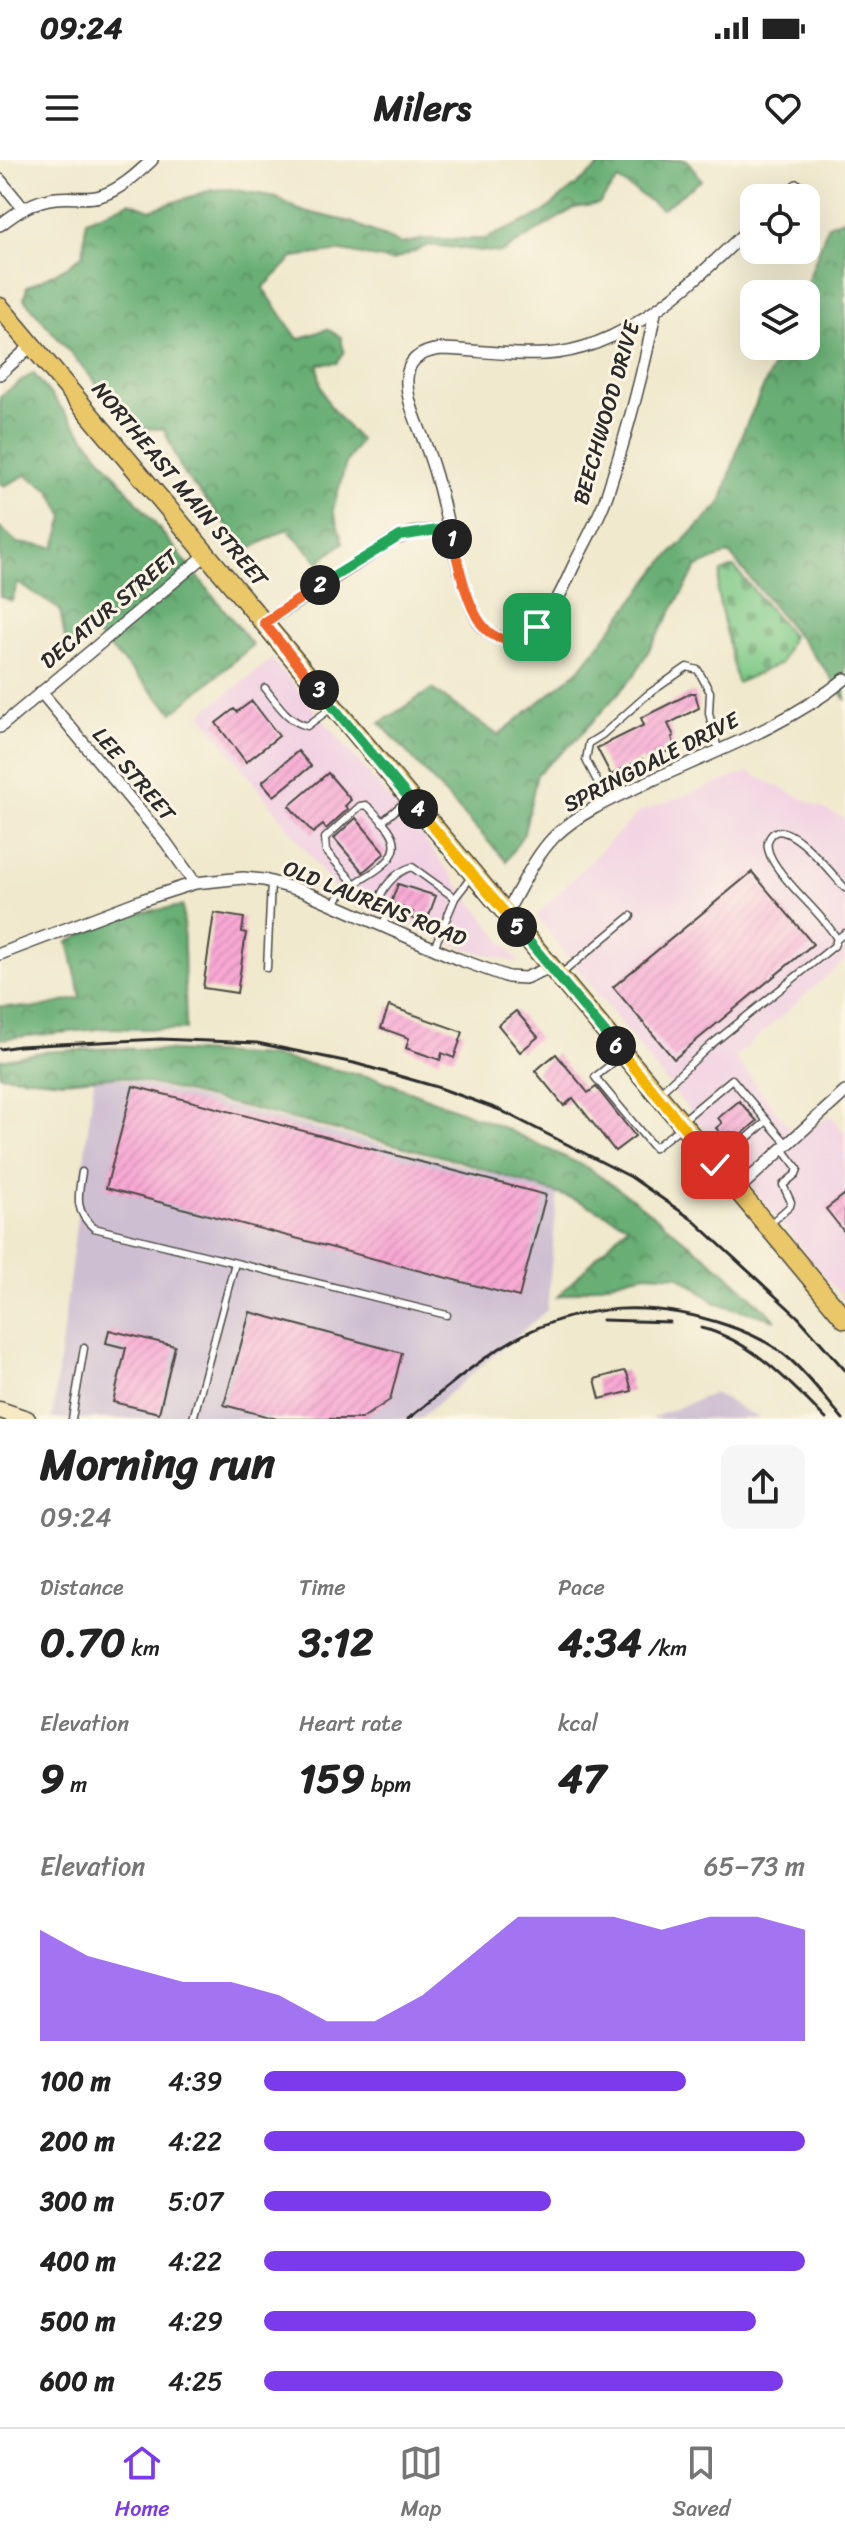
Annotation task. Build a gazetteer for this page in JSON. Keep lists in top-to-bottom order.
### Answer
{
  "streets": {
    "main road": ["NORTHEAST MAIN STREET"],
    "street": [
      "BEECHWOOD DRIVE",
      "DECATUR STREET",
      "SPRINGDALE DRIVE",
      "LEE STREET",
      "OLD LAURENS ROAD"
    ]
  },
  "crossings": [
    ["NORTHEAST MAIN STREET", "DECATUR STREET"],
    ["NORTHEAST MAIN STREET", "SPRINGDALE DRIVE"],
    ["NORTHEAST MAIN STREET", "OLD LAURENS ROAD"],
    ["DECATUR STREET", "LEE STREET"],
    ["LEE STREET", "OLD LAURENS ROAD"]
  ],
  "page": {
    "status": "09:24",
    "header": "Milers",
    "pins": [
      "1",
      "2",
      "3",
      "4",
      "5",
      "6"
    ],
    "heading": ["Morning run", "09:24"],
    "stats": [
      ["Distance", "0.70 km"],
      ["Time", "3:12"],
      ["Pace", "4:34 /km"],
      ["Elevation", "9 m"],
      ["Heart rate", "159 bpm"],
      ["kcal", "47"]
    ],
    "chart": ["Elevation", "65–73 m"],
    "list": [
      {
        "name": "100 m",
        "note": "4:39"
      },
      {
        "name": "200 m",
        "note": "4:22"
      },
      {
        "name": "300 m",
        "note": "5:07"
      },
      {
        "name": "400 m",
        "note": "4:22"
      },
      {
        "name": "500 m",
        "note": "4:29"
      },
      {
        "name": "600 m",
        "note": "4:25"
      }
    ],
    "tabs": ["Home", "Map", "Saved"]
  }
}
